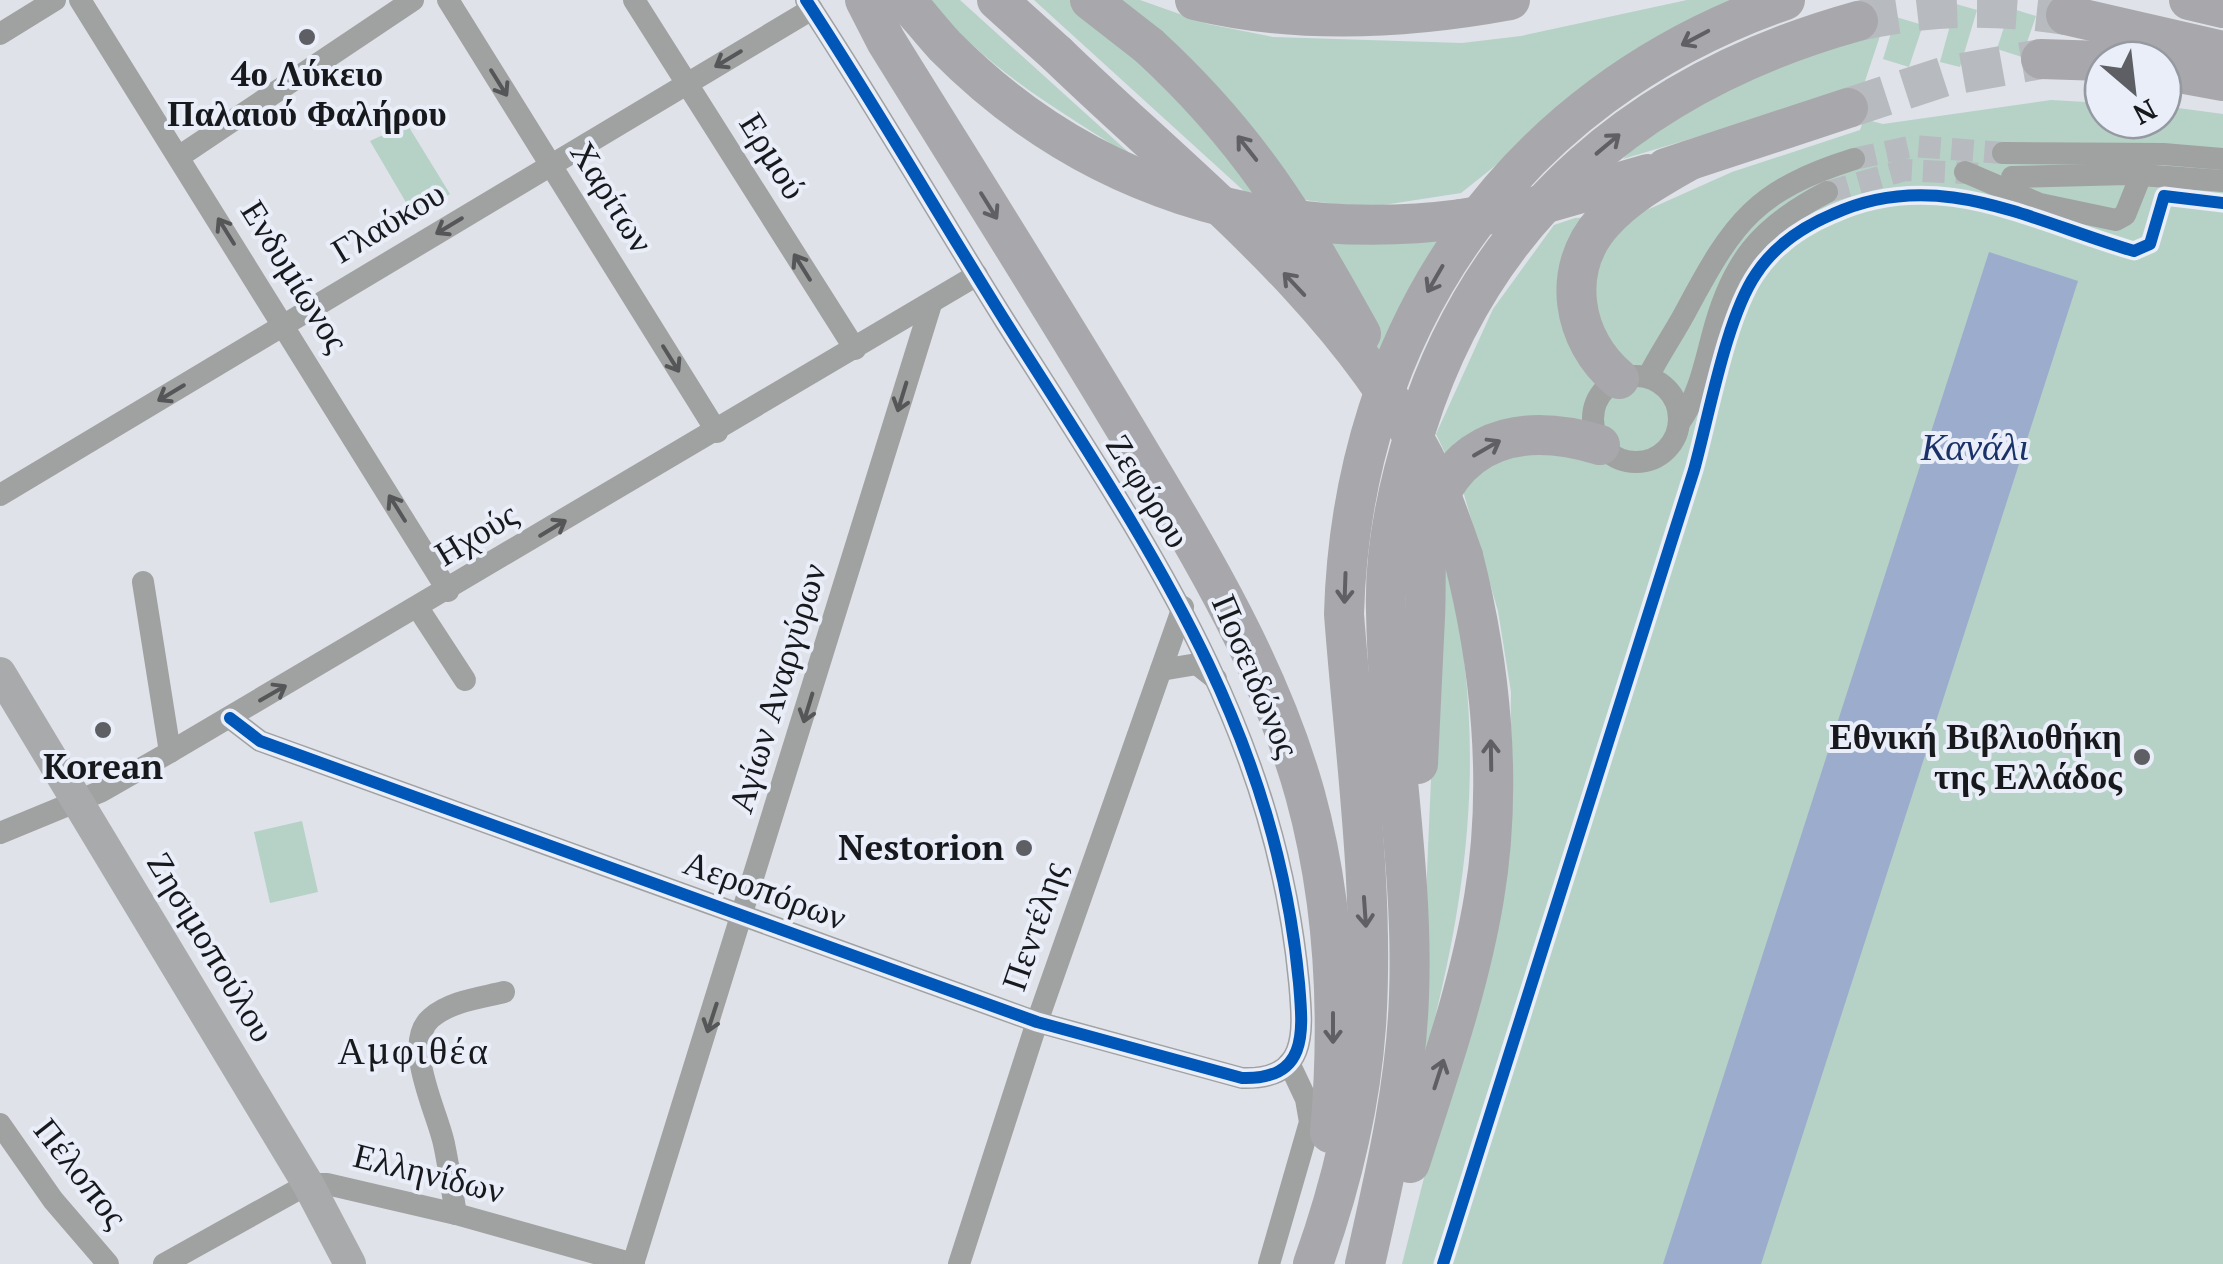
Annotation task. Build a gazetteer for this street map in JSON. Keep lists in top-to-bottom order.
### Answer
{
  "streets": {
    "highway": ["Ποσειδώνος"],
    "street": [
      "Ερμού",
      "Χαρίτων",
      "Γλαύκου",
      "Ενδυμίωνος",
      "Ζεφύρου",
      "Ηχούς",
      "Αγίων Αναργύρων",
      "Αεροπόρων",
      "Πεντέλης",
      "Ζησιμοπούλου",
      "Πέλοπος",
      "Ελληνίδων"
    ]
  },
  "crossings": [
    ["Ερμού", "Γλαύκου"],
    ["Ερμού", "Ηχούς"],
    ["Χαρίτων", "Γλαύκου"],
    ["Χαρίτων", "Ηχούς"],
    ["Γλαύκου", "Ενδυμίωνος"],
    ["Γλαύκου", "Ζεφύρου"],
    ["Ενδυμίωνος", "Ηχούς"],
    ["Ζεφύρου", "Ηχούς"],
    ["Ζεφύρου", "Αεροπόρων"],
    ["Ζεφύρου", "Πεντέλης"],
    ["Ηχούς", "Αγίων Αναργύρων"],
    ["Ηχούς", "Αεροπόρων"],
    ["Ηχούς", "Ζησιμοπούλου"],
    ["Αγίων Αναργύρων", "Αεροπόρων"],
    ["Αγίων Αναργύρων", "Ελληνίδων"],
    ["Αεροπόρων", "Πεντέλης"],
    ["Ζησιμοπούλου", "Ελληνίδων"]
  ],
  "one_way": [
    "Ερμού",
    "Χαρίτων",
    "Γλαύκου",
    "Ενδυμίωνος",
    "Ηχούς",
    "Αγίων Αναργύρων"
  ],
  "districts": ["Αμφιθέα"],
  "water": ["Κανάλι"],
  "places": [
    "4ο Λύκειο Παλαιού Φαλήρου",
    "Korean",
    "Εθνική Βιβλιοθήκη της Ελλάδος",
    "Nestorion"
  ],
  "north": "bottom right"
}
